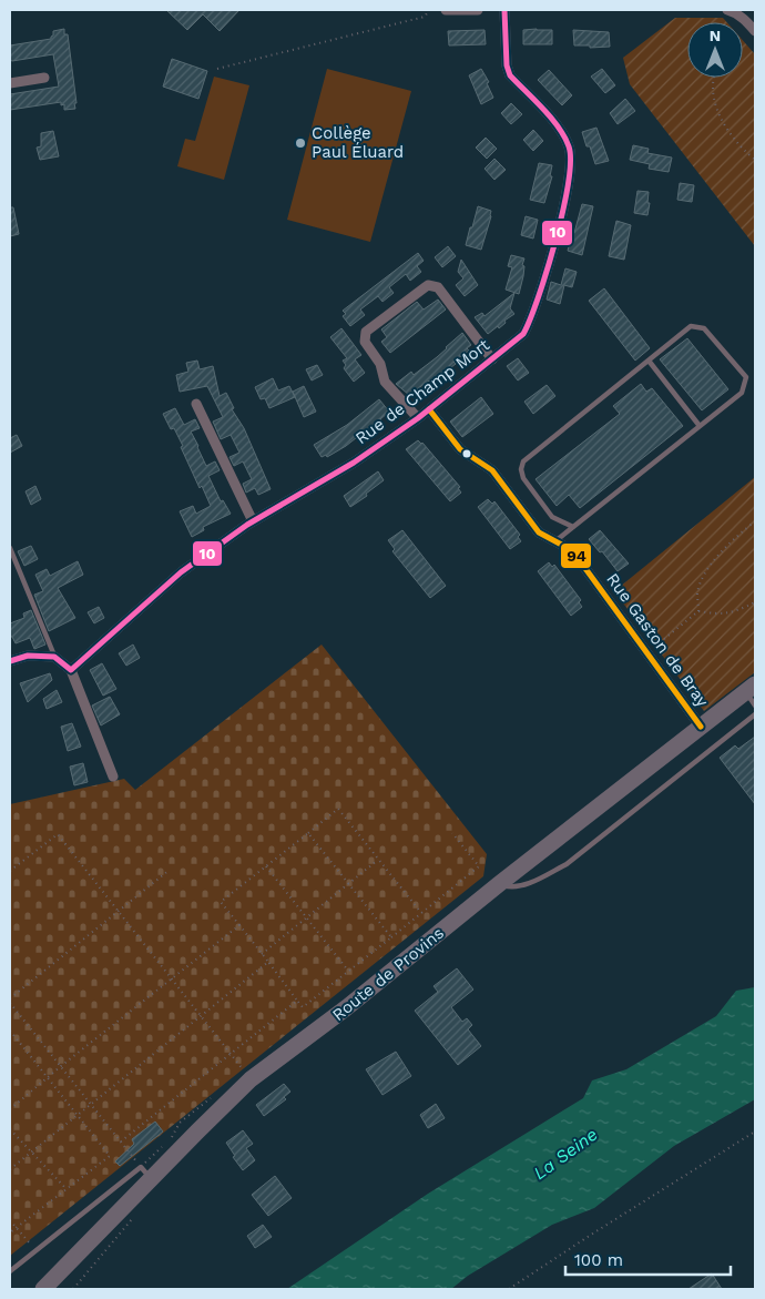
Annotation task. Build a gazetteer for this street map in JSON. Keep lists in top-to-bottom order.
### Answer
{
  "streets": {
    "main road": ["Route de Provins"],
    "street": ["Rue de Champ Mort", "Rue Gaston de Bray"]
  },
  "crossings": [
    ["Rue de Champ Mort", "Rue Gaston de Bray"],
    ["Rue Gaston de Bray", "Route de Provins"]
  ],
  "water": ["La Seine"],
  "places": ["Collège Paul Éluard"],
  "lines": ["transit line 10", "transit line 94"],
  "scale_bar": "100 m",
  "north": "top"
}
